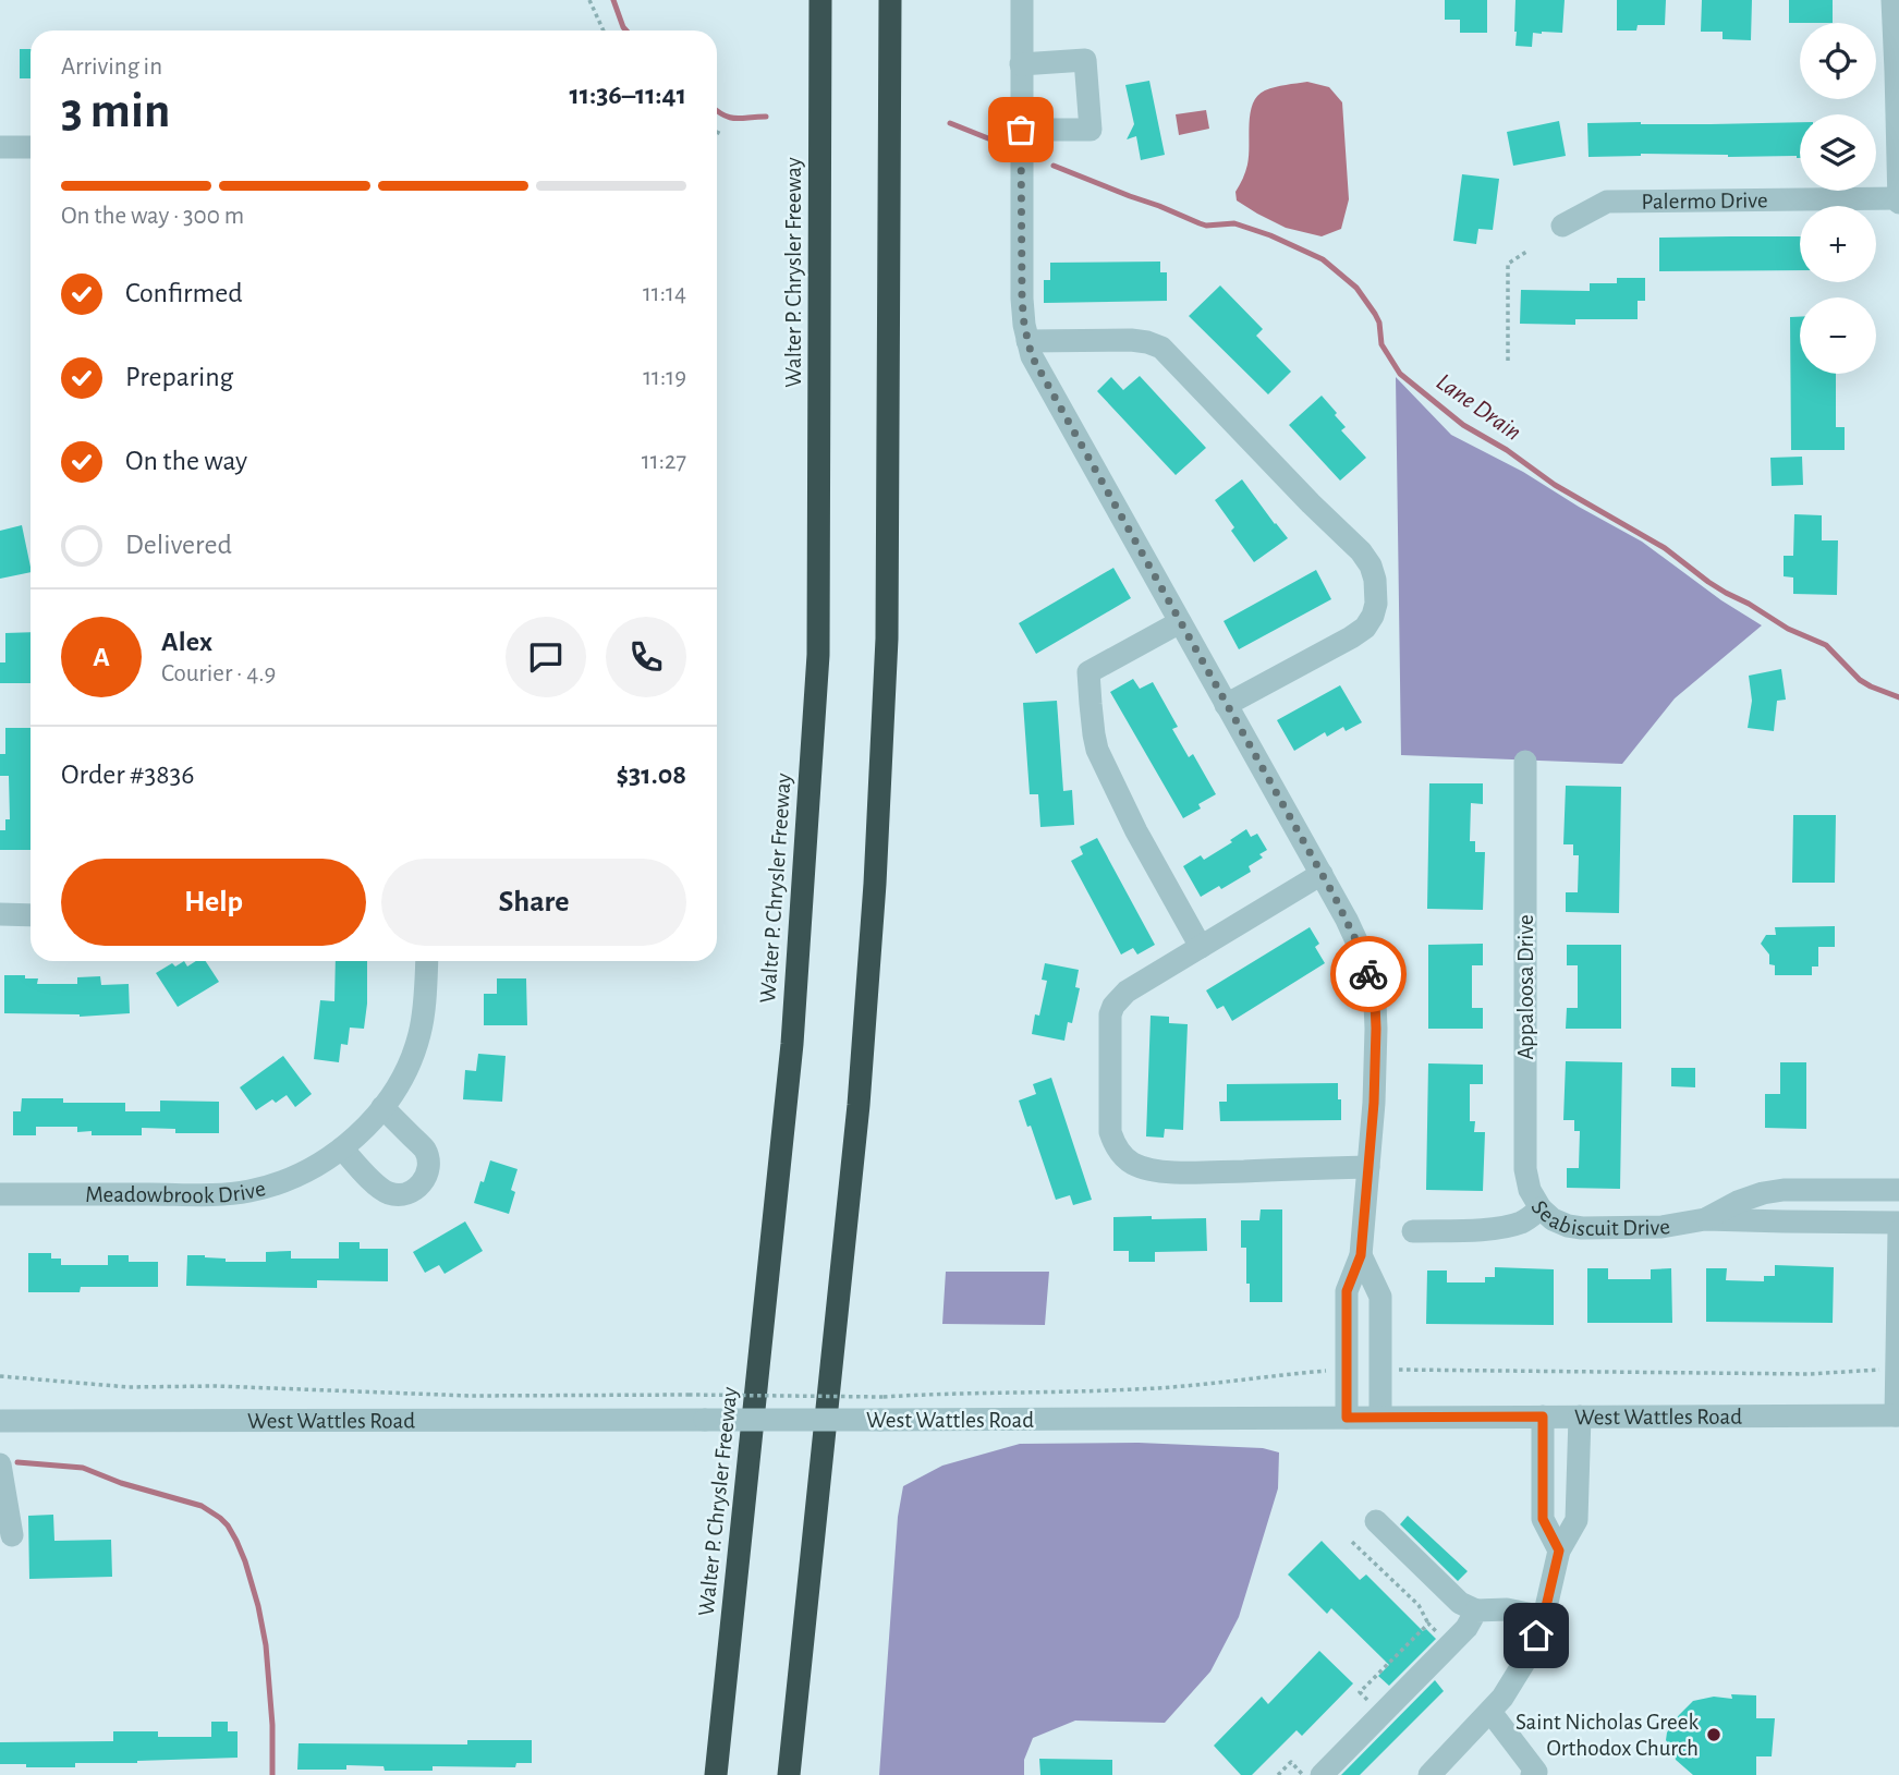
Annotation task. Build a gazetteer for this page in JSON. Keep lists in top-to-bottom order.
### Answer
{
  "streets": {
    "highway": ["Walter P. Chrysler Freeway"],
    "street": [
      "Palermo Drive",
      "Appaloosa Drive",
      "Meadowbrook Drive",
      "Seabiscuit Drive",
      "West Wattles Road"
    ]
  },
  "crossings": [
    ["Appaloosa Drive", "Seabiscuit Drive"]
  ],
  "water": ["Lane Drain"],
  "places": ["Saint Nicholas Greek Orthodox Church"],
  "page": {
    "map_buttons": ["+", "−"],
    "heading": ["3 min", "Arriving in", "11:36–11:41"],
    "panel": [
      "Alex",
      "Courier · 4.9",
      "Order #3836",
      "$31.08"
    ],
    "bar": "On the way · 300 m",
    "list": [
      ["Confirmed", "11:14"],
      ["Preparing", "11:19"],
      ["On the way", "11:27"],
      "Delivered"
    ],
    "round": "A",
    "buttons": ["Help", "Share"]
  }
}
